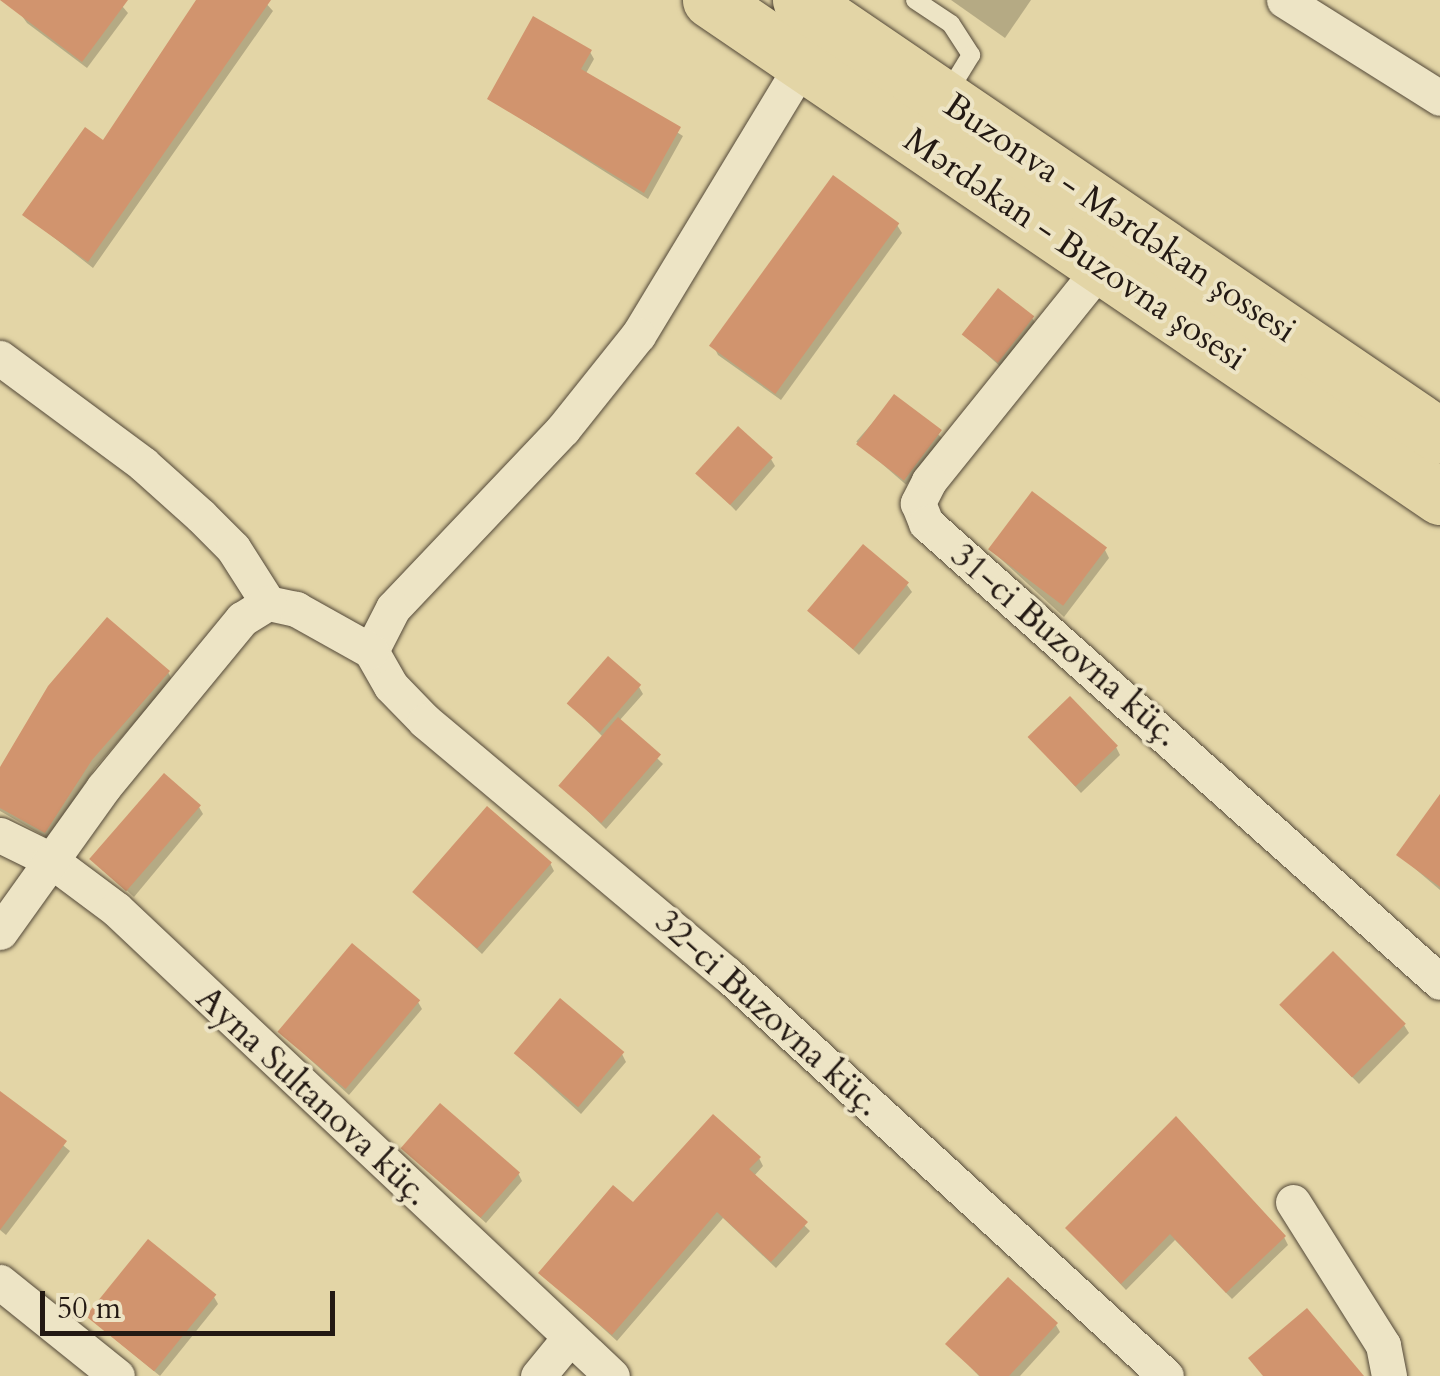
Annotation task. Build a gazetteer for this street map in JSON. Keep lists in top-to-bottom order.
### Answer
{
  "streets": {
    "main road": ["Buzonva - Mərdəkan şossesi", "Mərdəkan - Buzovna şosesi"],
    "street": ["31-ci Buzovna küç.", "32-ci Buzovna küç.", "Ayna Sultanova küç."]
  },
  "crossings": [
    ["Mərdəkan - Buzovna şosesi", "31-ci Buzovna küç."]
  ],
  "scale_bar": "50 m"
}
